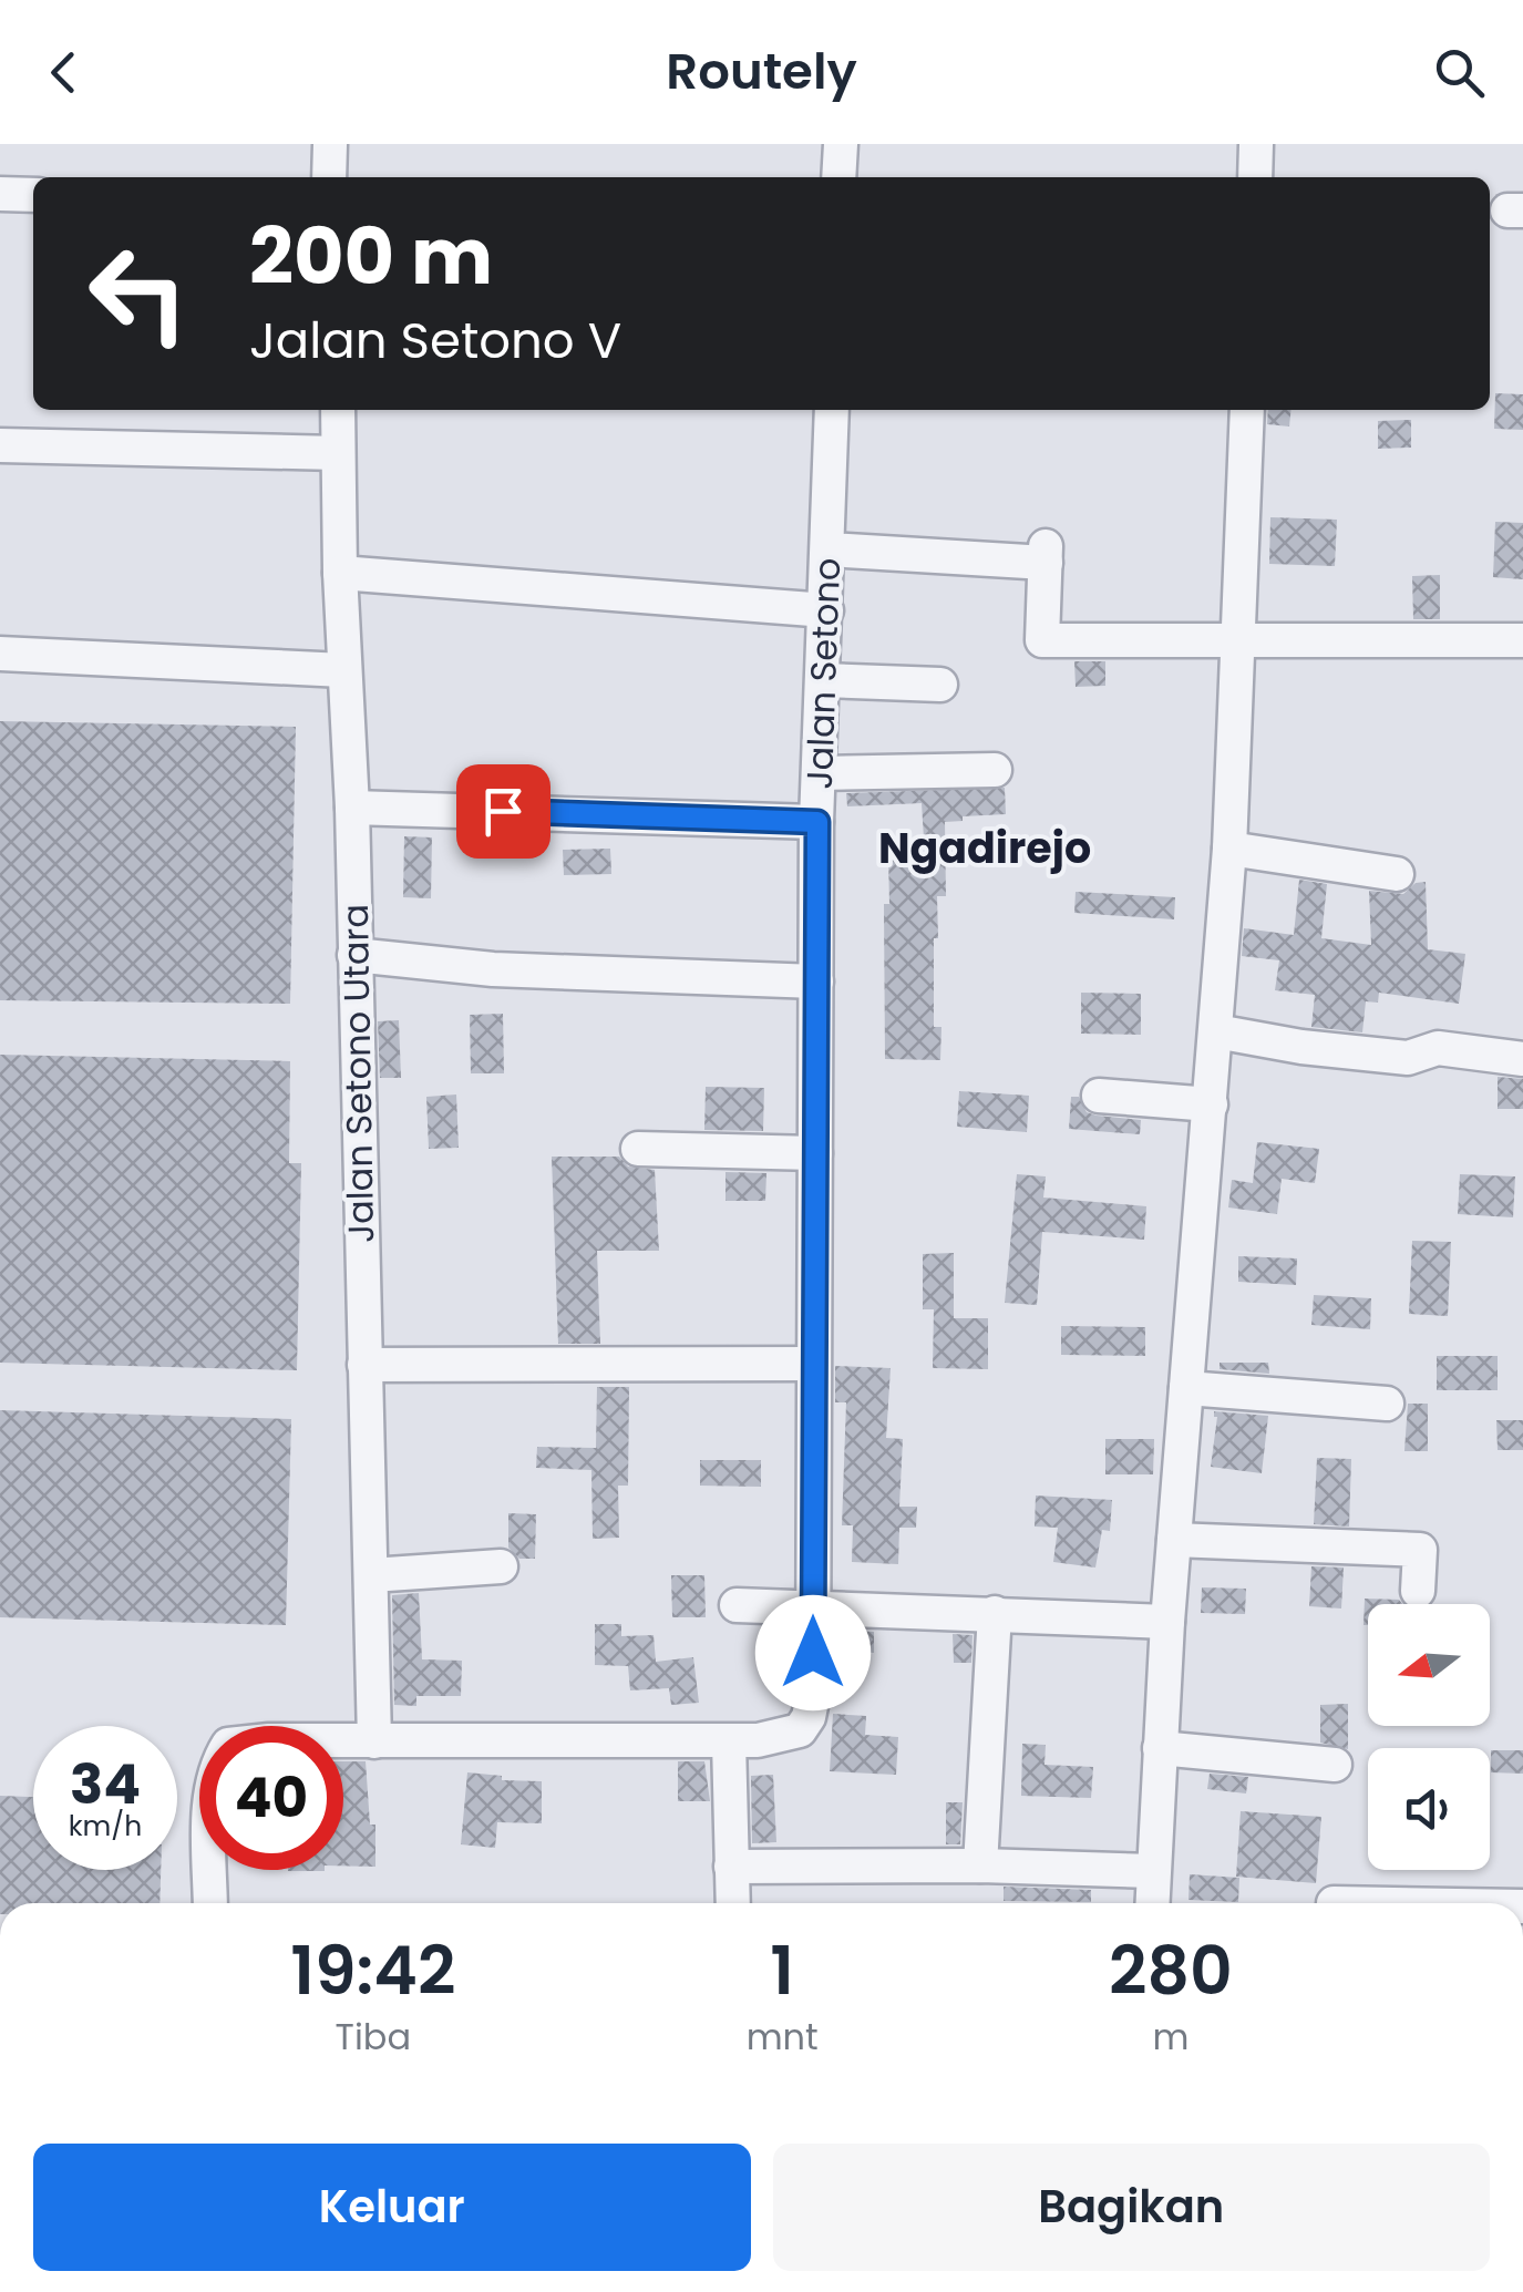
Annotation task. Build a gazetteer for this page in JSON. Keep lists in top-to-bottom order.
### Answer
{
  "streets": {
    "street": ["Jalan Setono", "Jalan Setono Utara"]
  },
  "districts": ["Ngadirejo"],
  "north": "left",
  "page": {
    "header": "Routely",
    "turn": ["200 m", "Jalan Setono V"],
    "speed": "34 km/h",
    "limit": "40",
    "eta": [
      "19:42",
      "Tiba",
      "1",
      "mnt",
      "280",
      "m"
    ],
    "buttons": ["Keluar", "Bagikan"]
  }
}
